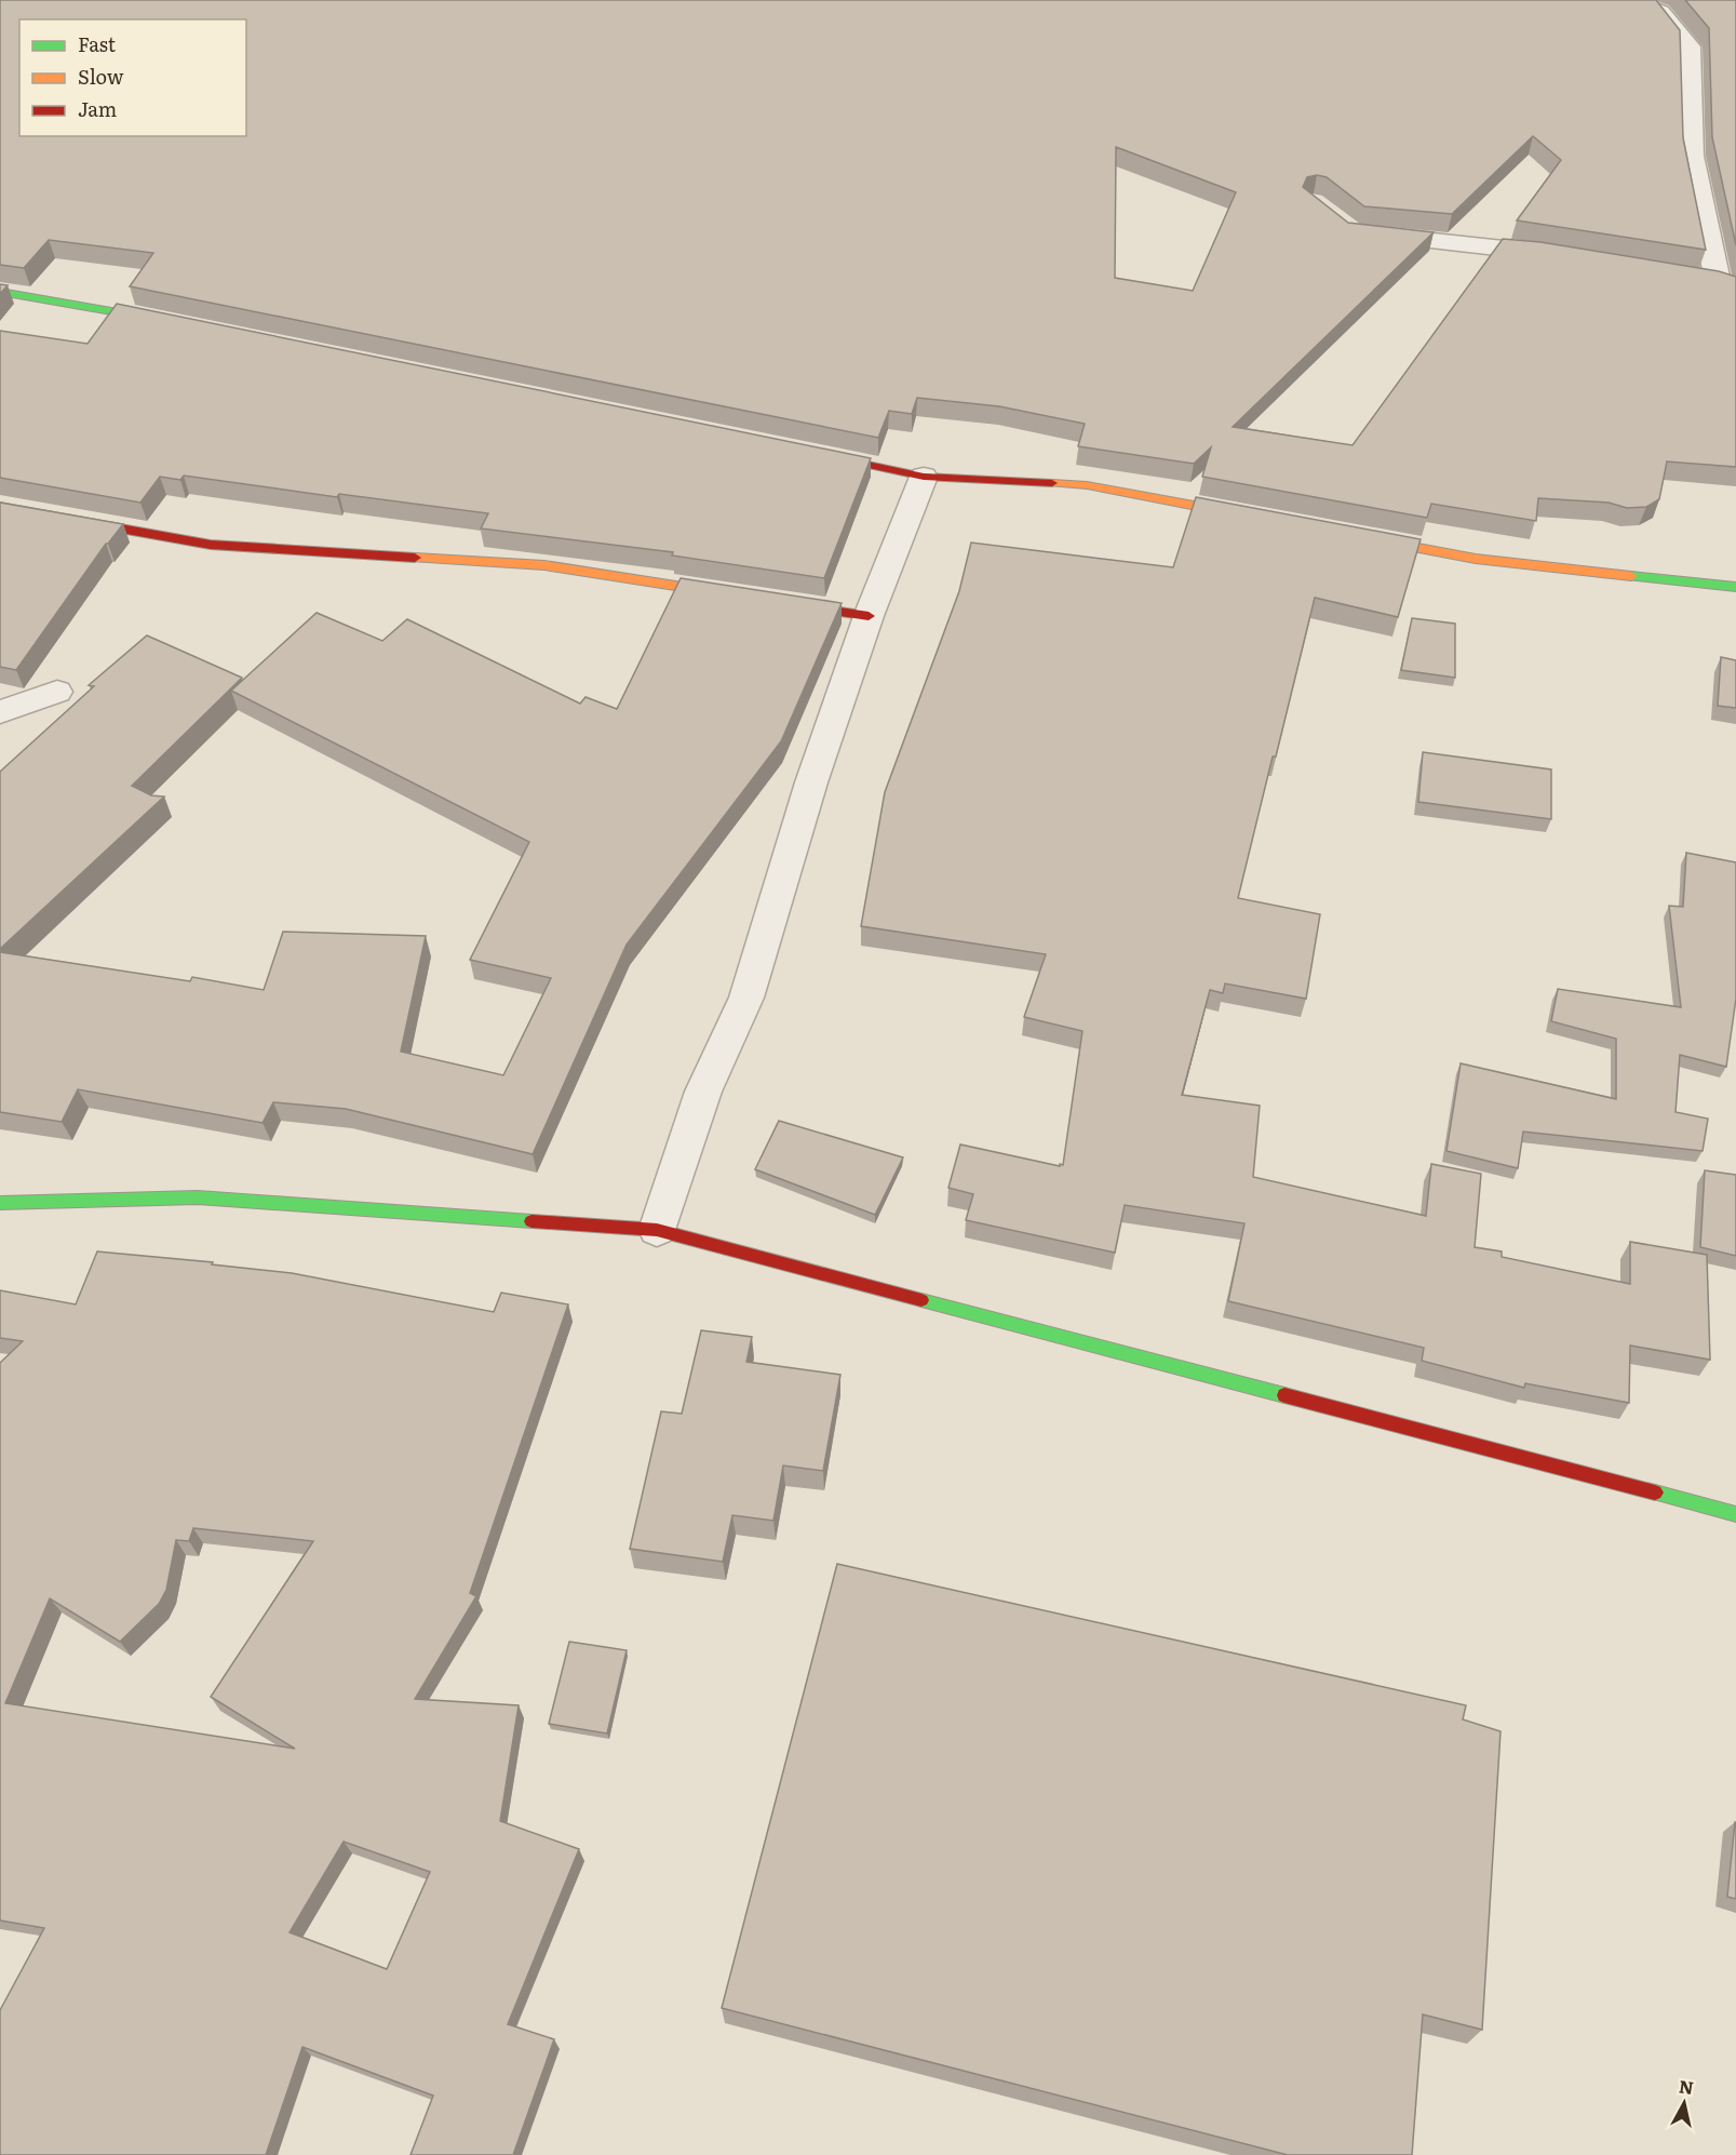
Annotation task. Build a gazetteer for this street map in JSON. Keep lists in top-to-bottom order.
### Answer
{
  "legend": ["Fast", "Slow", "Jam"],
  "north": "top"
}
